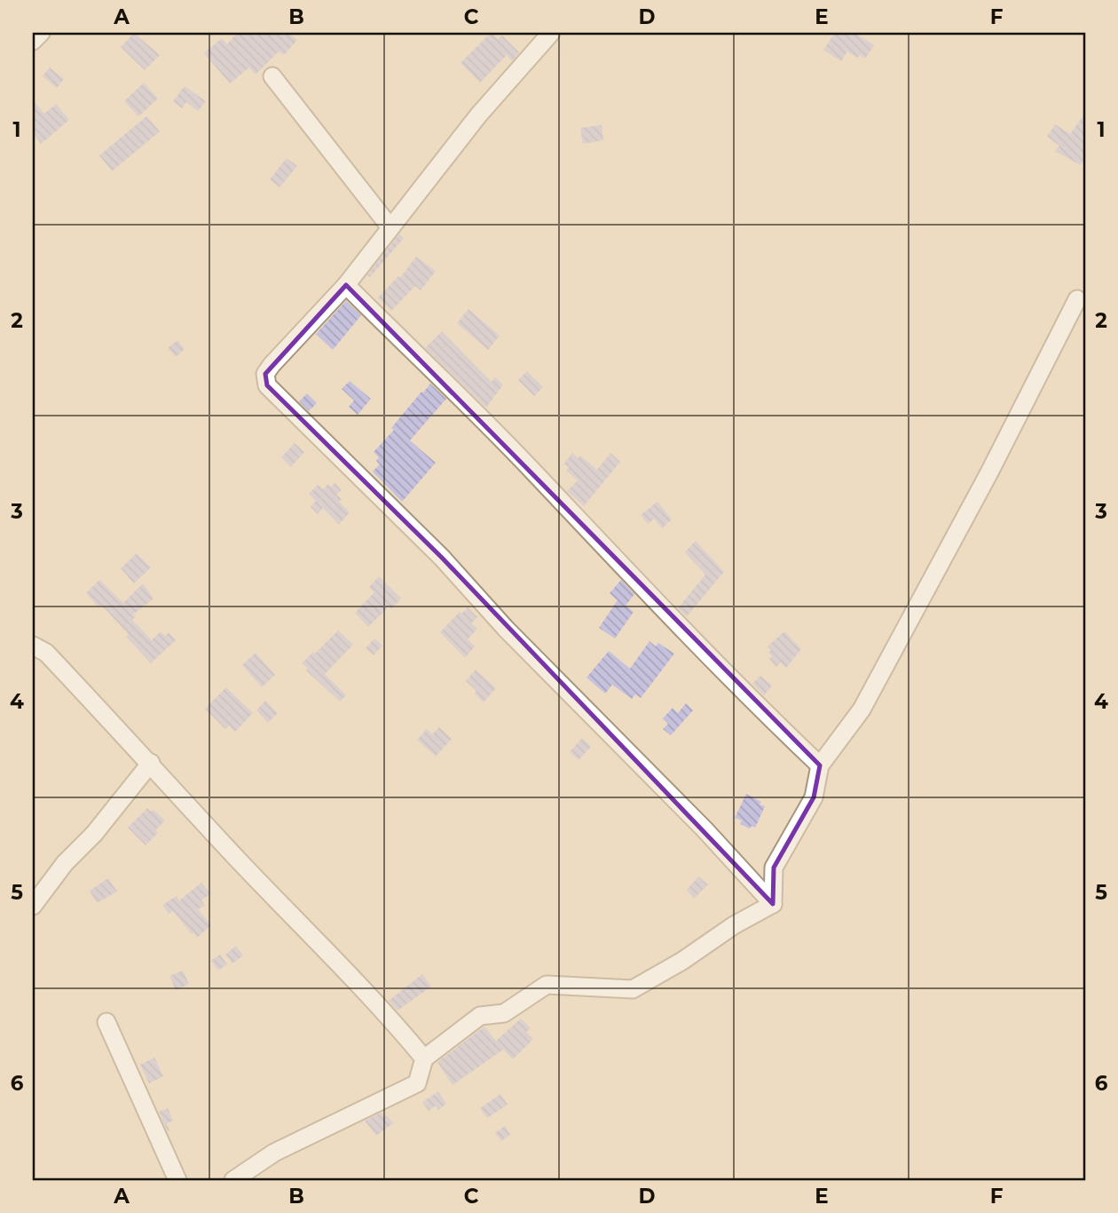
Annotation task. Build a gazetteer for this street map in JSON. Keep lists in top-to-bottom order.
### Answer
{
  "grid": {
    "columns": [
      "A",
      "B",
      "C",
      "D",
      "E",
      "F"
    ],
    "rows": [
      "1",
      "2",
      "3",
      "4",
      "5",
      "6"
    ]
  }
}
